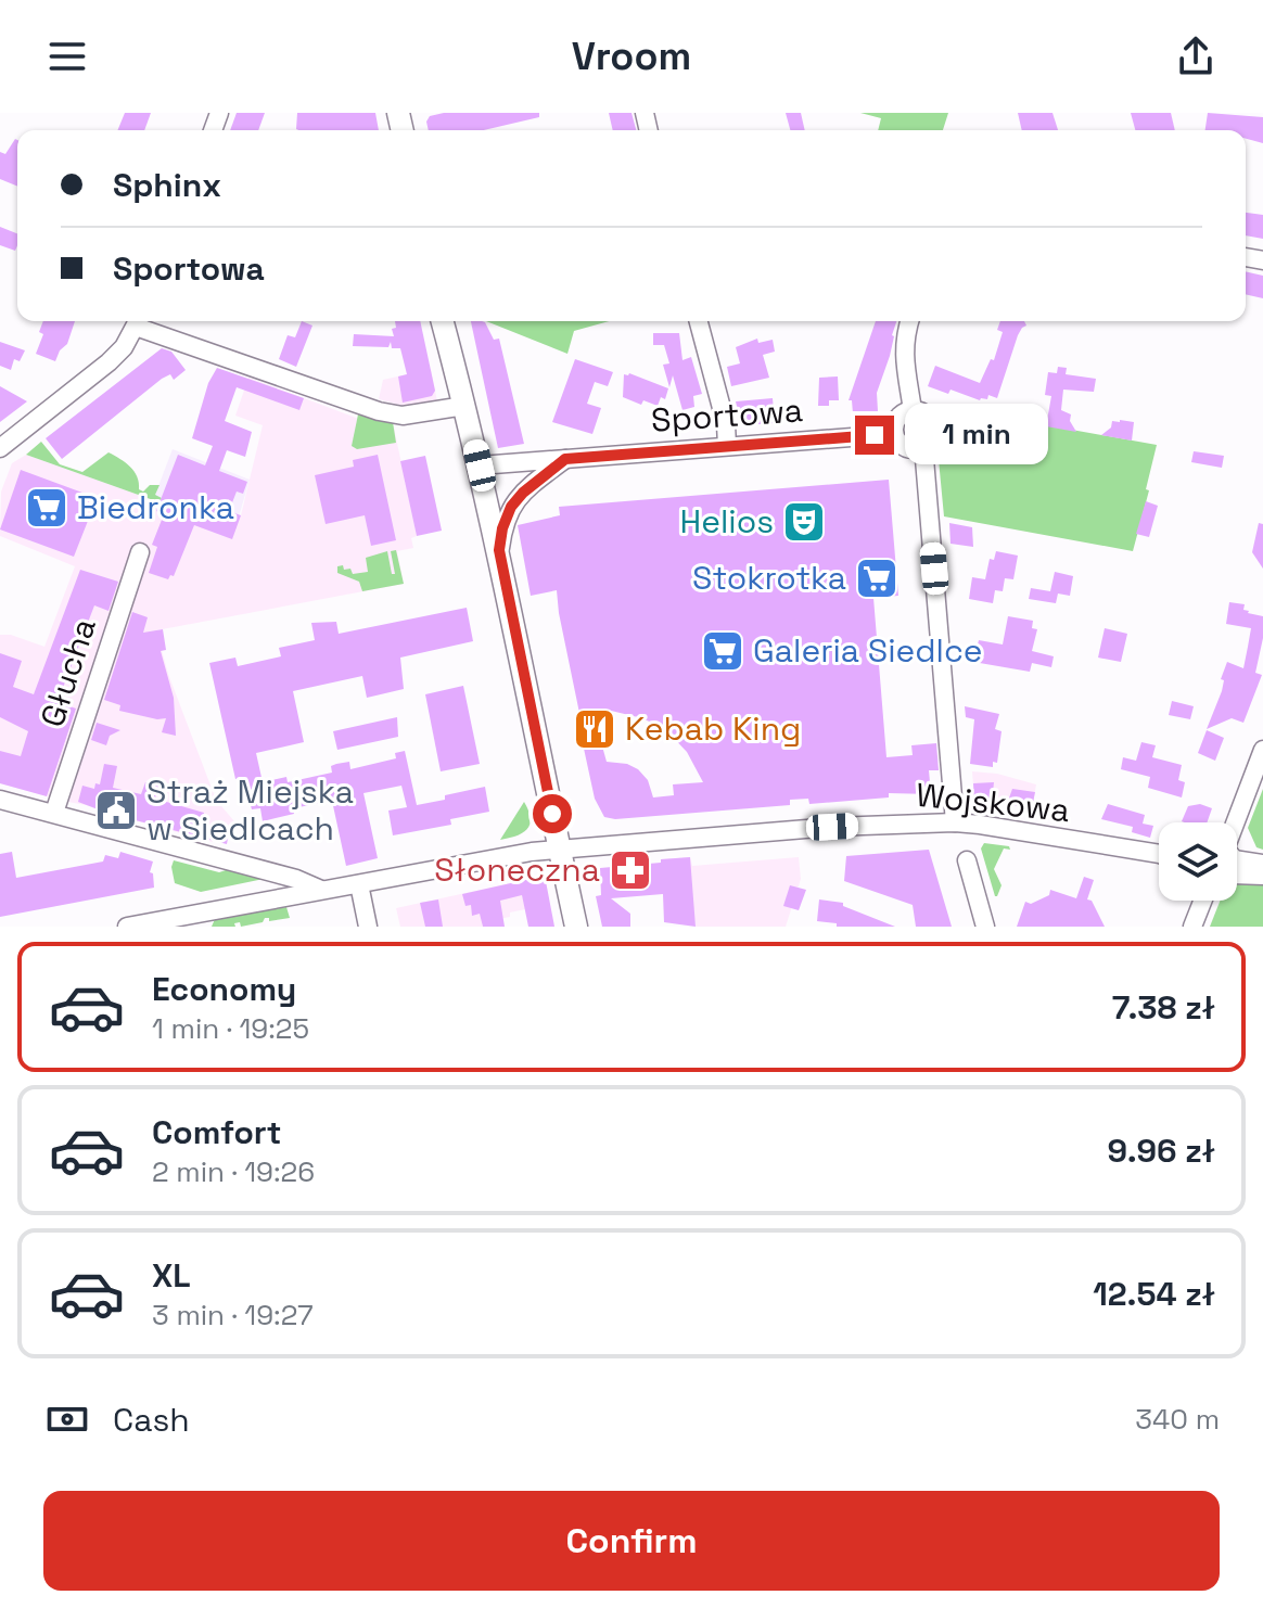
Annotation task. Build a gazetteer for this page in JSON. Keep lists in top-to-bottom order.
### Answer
{
  "streets": {
    "street": ["Sportowa", "Głucha", "Wojskowa"]
  },
  "places": {
    "supermarket": ["Biedronka", "Stokrotka", "Galeria Siedlce"],
    "theatre": ["Helios"],
    "restaurant": ["Kebab King"],
    "public building": ["Straż Miejska w Siedlcach"],
    "pharmacy": ["Słoneczna"]
  },
  "page": {
    "header": "Vroom",
    "banner": ["Sphinx", "Sportowa"],
    "bubble": "1 min",
    "list": [
      {
        "name": "Economy",
        "note": "1 min · 19:25",
        "value": "7.38 zł"
      },
      {
        "name": "Comfort",
        "note": "2 min · 19:26",
        "value": "9.96 zł"
      },
      {
        "name": "XL",
        "note": "3 min · 19:27",
        "value": "12.54 zł"
      }
    ],
    "pay": ["Cash", "340 m"],
    "buttons": "Confirm"
  }
}
